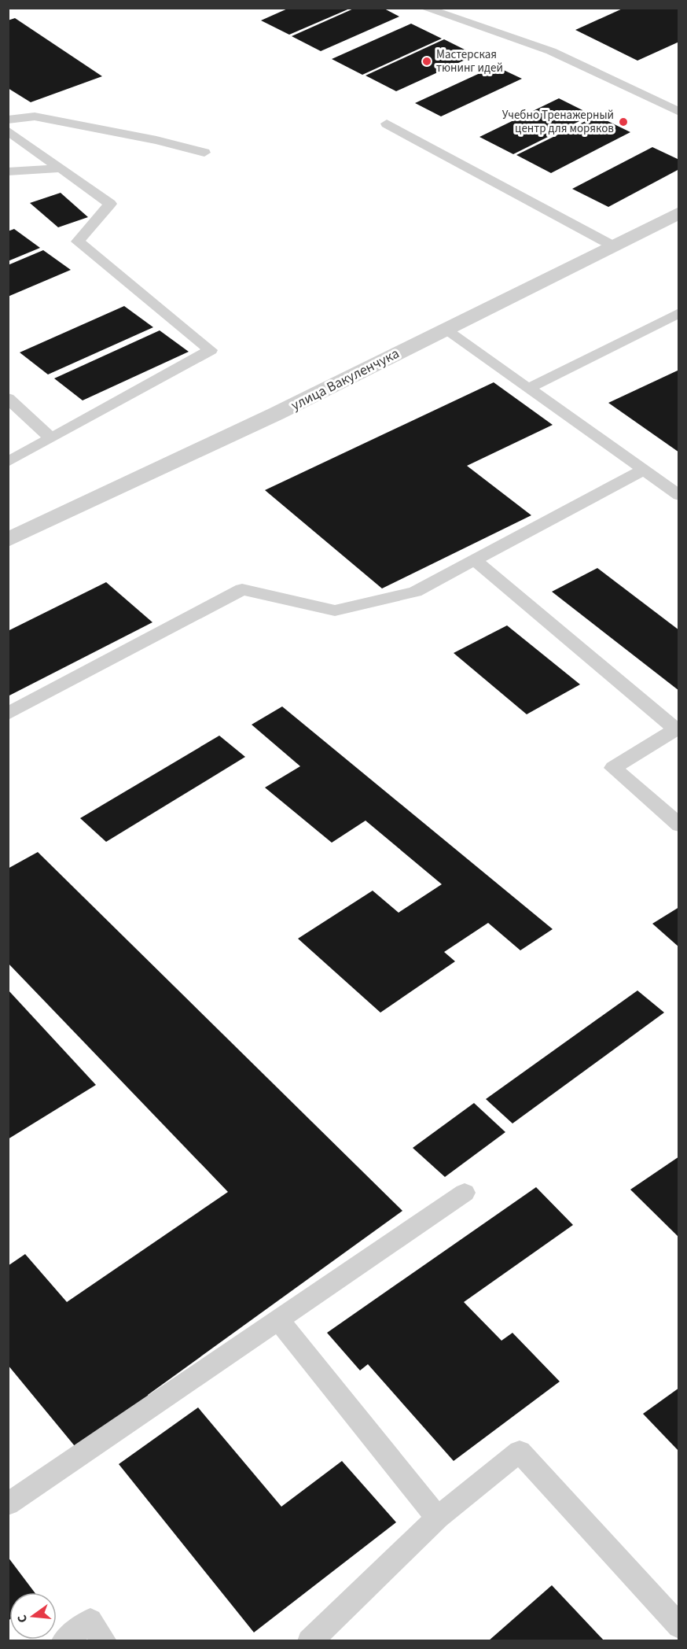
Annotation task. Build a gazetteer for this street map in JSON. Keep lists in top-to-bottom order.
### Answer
{
  "streets": {
    "street": ["улица Вакуленчука"]
  },
  "places": ["Мастерская тюнинг идей", "Учебно Тренажерный центр для моряков"],
  "north": "left"
}
